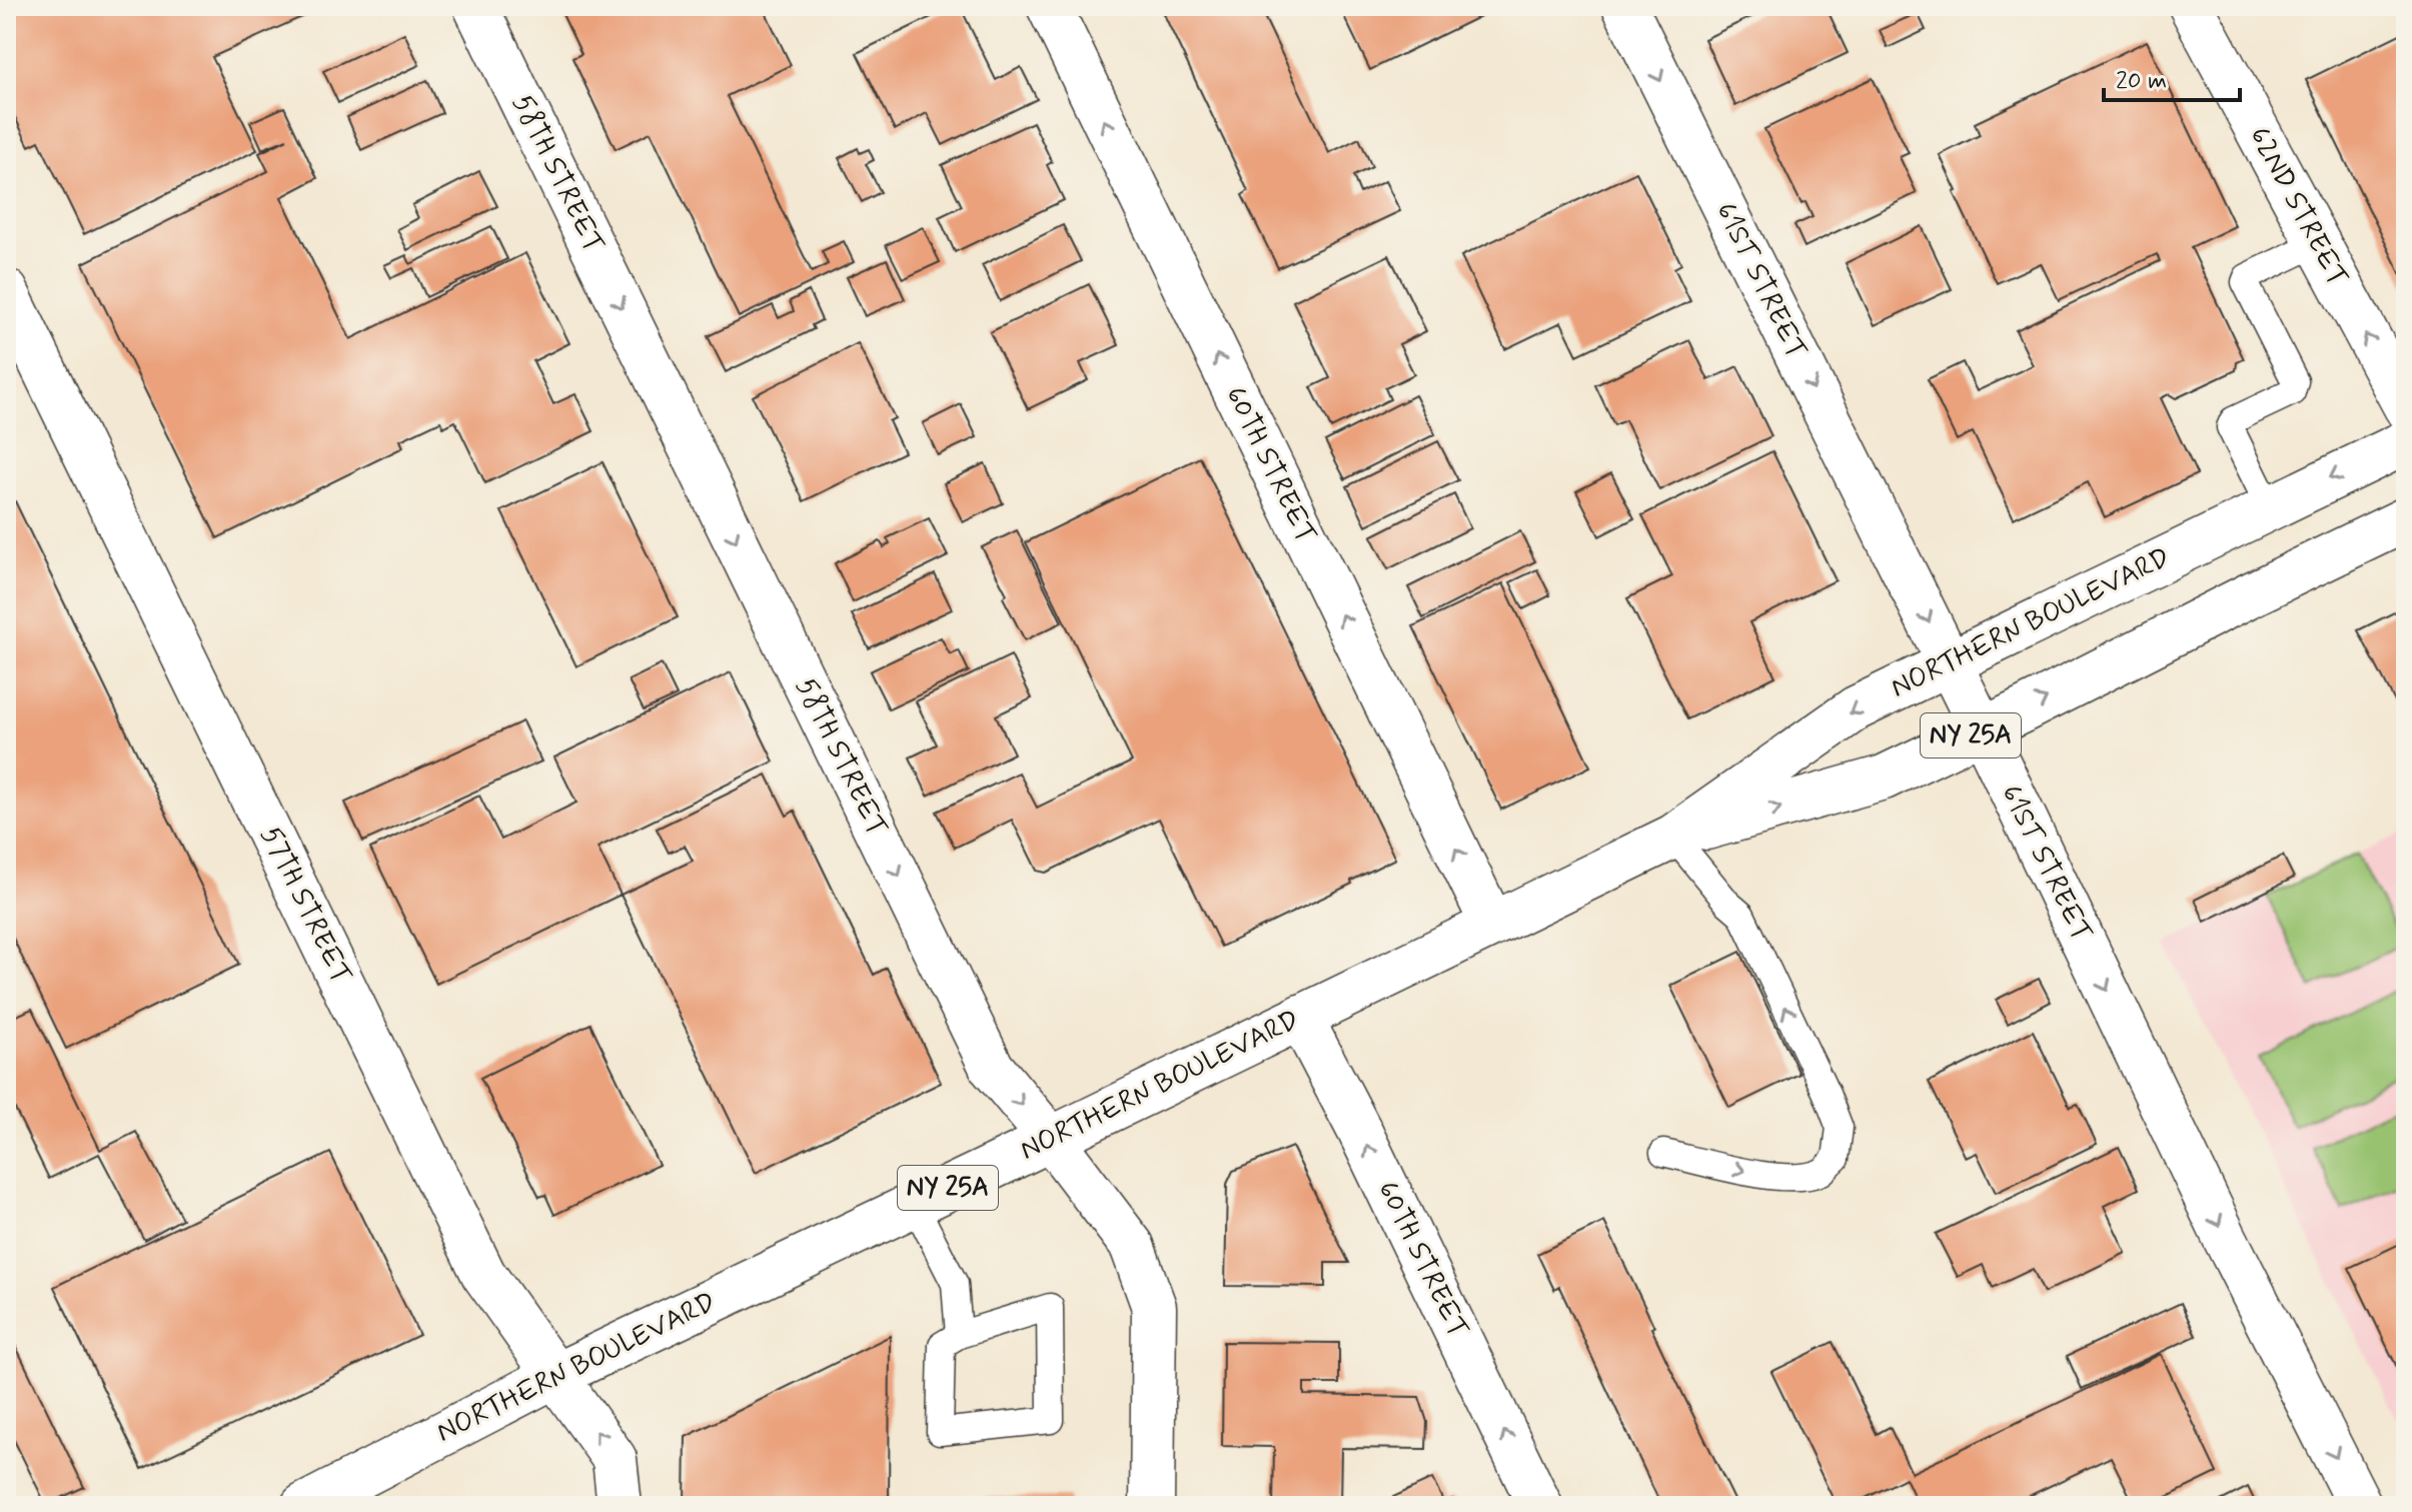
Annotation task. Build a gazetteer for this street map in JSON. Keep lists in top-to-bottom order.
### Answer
{
  "streets": {
    "street": [
      "58TH STREET",
      "62ND STREET",
      "61ST STREET",
      "60TH STREET",
      "NORTHERN BOULEVARD",
      "NY 25A",
      "57TH STREET"
    ]
  },
  "crossings": [
    ["58TH STREET", "NORTHERN BOULEVARD"],
    ["61ST STREET", "NORTHERN BOULEVARD"],
    ["60TH STREET", "NORTHERN BOULEVARD"],
    ["NORTHERN BOULEVARD", "57TH STREET"]
  ],
  "one_way": [
    "58TH STREET",
    "62ND STREET",
    "61ST STREET",
    "60TH STREET"
  ],
  "scale_bar": "20 m"
}
